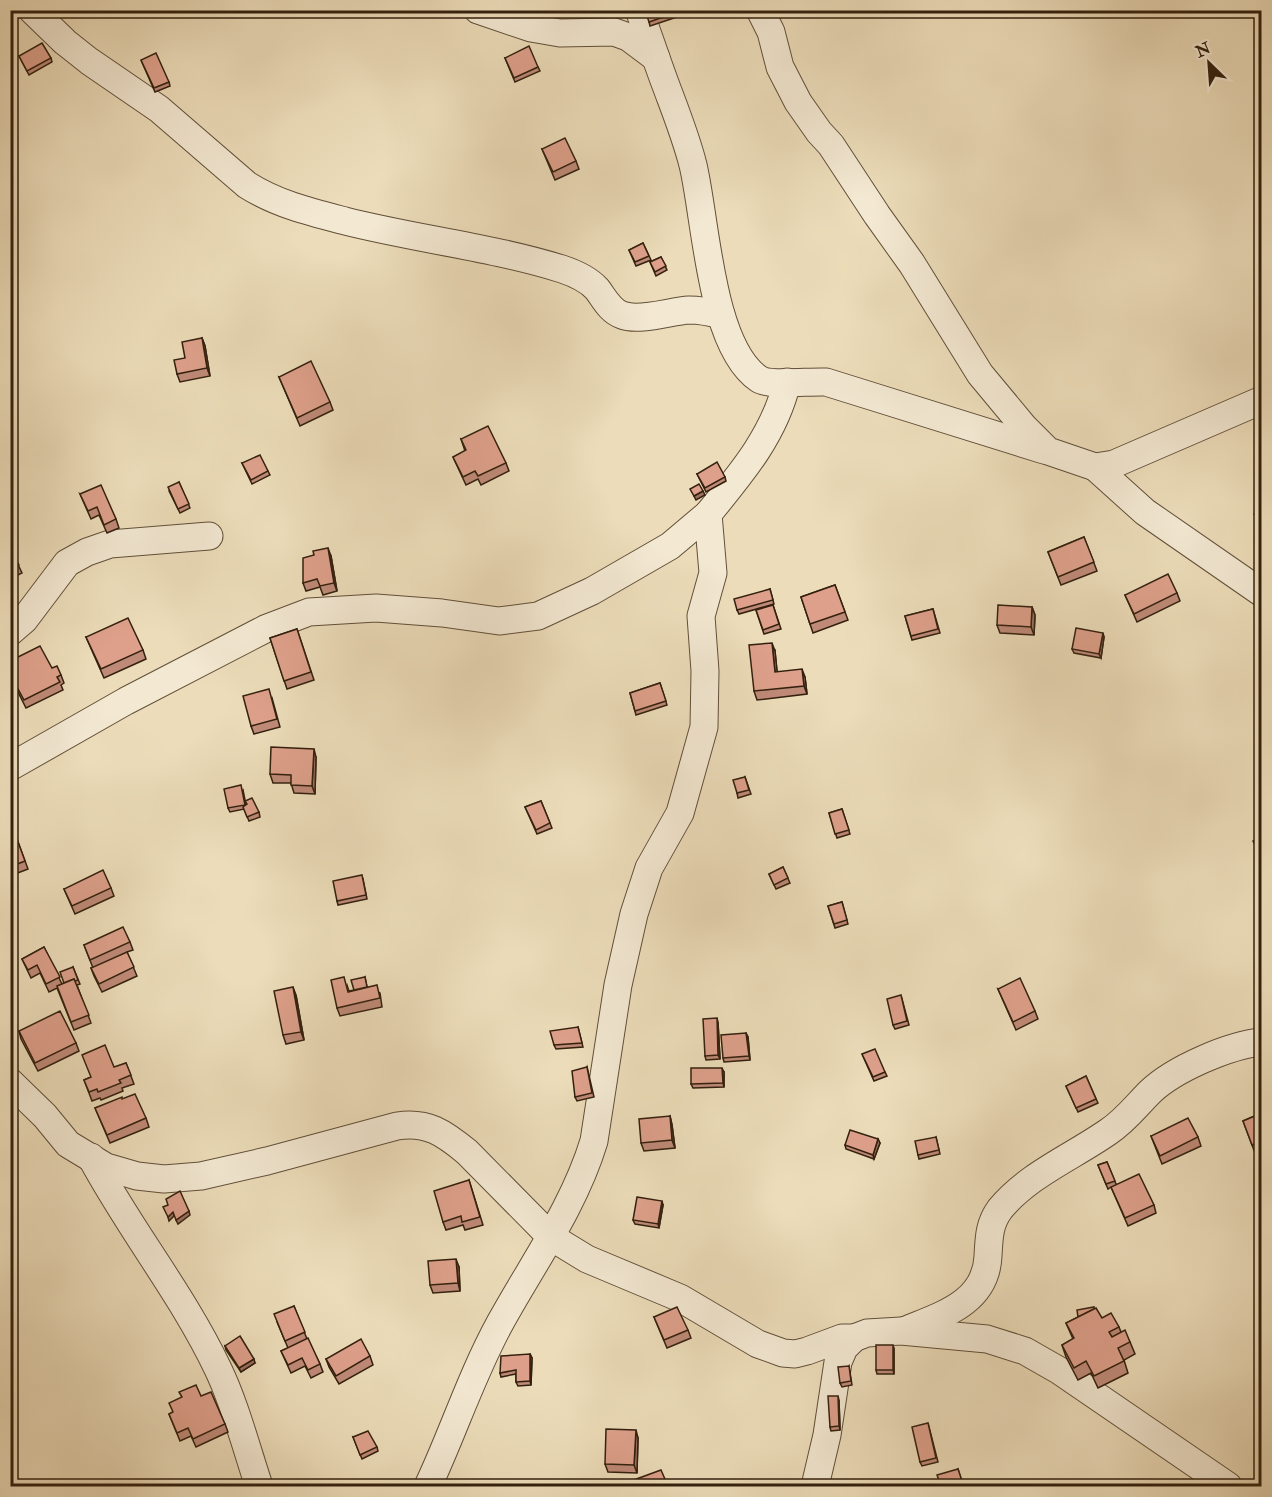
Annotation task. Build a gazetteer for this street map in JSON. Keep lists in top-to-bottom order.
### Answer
{
  "north": "top left"
}
